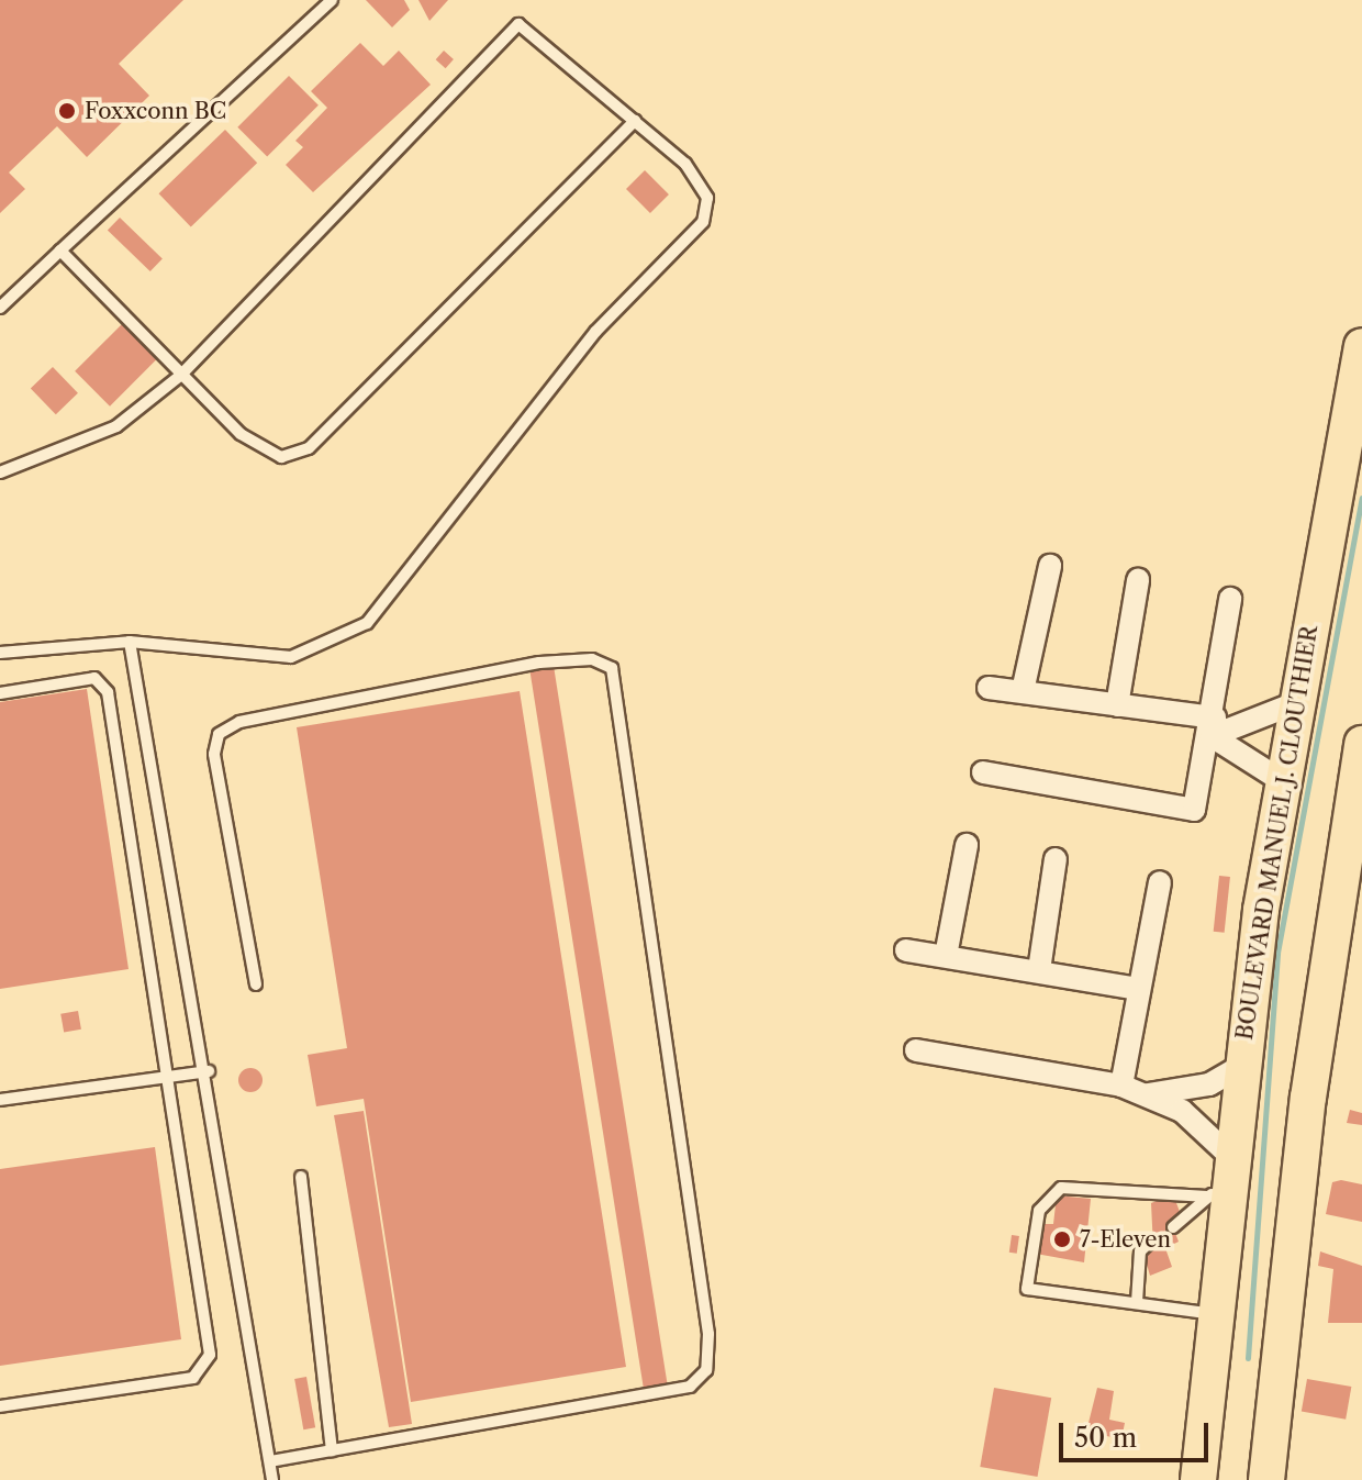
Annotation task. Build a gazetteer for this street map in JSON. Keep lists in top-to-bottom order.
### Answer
{
  "streets": {
    "main road": ["BOULEVARD MANUEL J. CLOUTHIER"]
  },
  "places": ["Foxxconn BC", "7-Eleven"],
  "scale_bar": "50 m"
}
